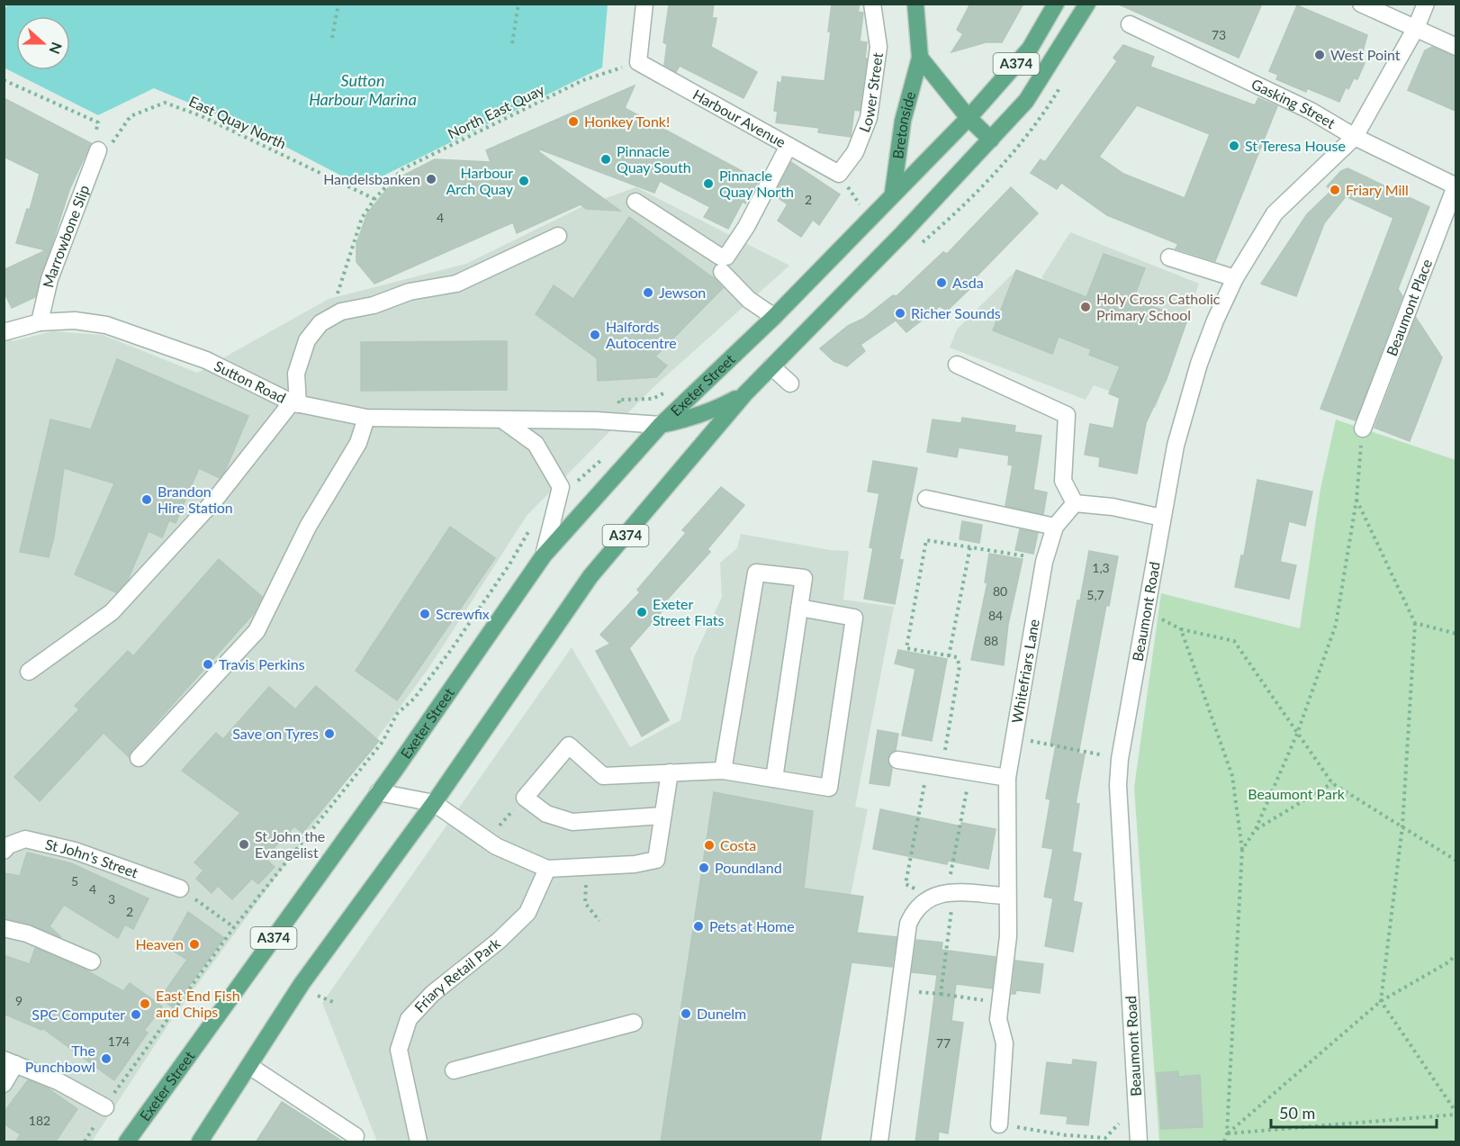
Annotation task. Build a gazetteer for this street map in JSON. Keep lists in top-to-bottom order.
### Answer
{
  "streets": {
    "main road": ["A374", "Bretonside", "Exeter Street"],
    "street": [
      "Lower Street",
      "Gasking Street",
      "Harbour Avenue",
      "Marrowbone Slip",
      "Beaumont Place",
      "Sutton Road",
      "Beaumont Road",
      "Whitefriars Lane",
      "St John's Street",
      "Friary Retail Park"
    ],
    "path": ["North East Quay", "East Quay North"]
  },
  "crossings": [
    ["Lower Street", "Harbour Avenue"],
    ["Gasking Street", "Beaumont Place"],
    ["Gasking Street", "Beaumont Road"],
    ["North East Quay", "Harbour Avenue"],
    ["North East Quay", "East Quay North"],
    ["East Quay North", "Marrowbone Slip"],
    ["Bretonside", "Exeter Street"],
    ["Marrowbone Slip", "Sutton Road"],
    ["Sutton Road", "Exeter Street"]
  ],
  "water": ["Sutton Harbour Marina"],
  "parks": ["Beaumont Park"],
  "places": [
    "West Point",
    "Honkey Tonk!",
    "St Teresa House",
    "Pinnacle Quay South",
    "Handelsbanken",
    "Harbour Arch Quay",
    "Pinnacle Quay North",
    "Friary Mill",
    "Asda",
    "Jewson",
    "Holy Cross Catholic Primary School",
    "Richer Sounds",
    "Halfords Autocentre",
    "Brandon Hire Station",
    "Exeter Street Flats",
    "Screwfix",
    "Travis Perkins",
    "Save on Tyres",
    "St John the Evangelist",
    "Costa",
    "Poundland",
    "Pets at Home",
    "Heaven",
    "East End Fish and Chips",
    "Dunelm",
    "SPC Computer",
    "The Punchbowl"
  ],
  "house_numbers": [
    "73",
    "2",
    "4",
    "1,3",
    "80",
    "5,7",
    "84",
    "88",
    "5",
    "4",
    "3",
    "2",
    "9",
    "174",
    "77",
    "182"
  ],
  "scale_bar": "50 m",
  "north": "right"
}
